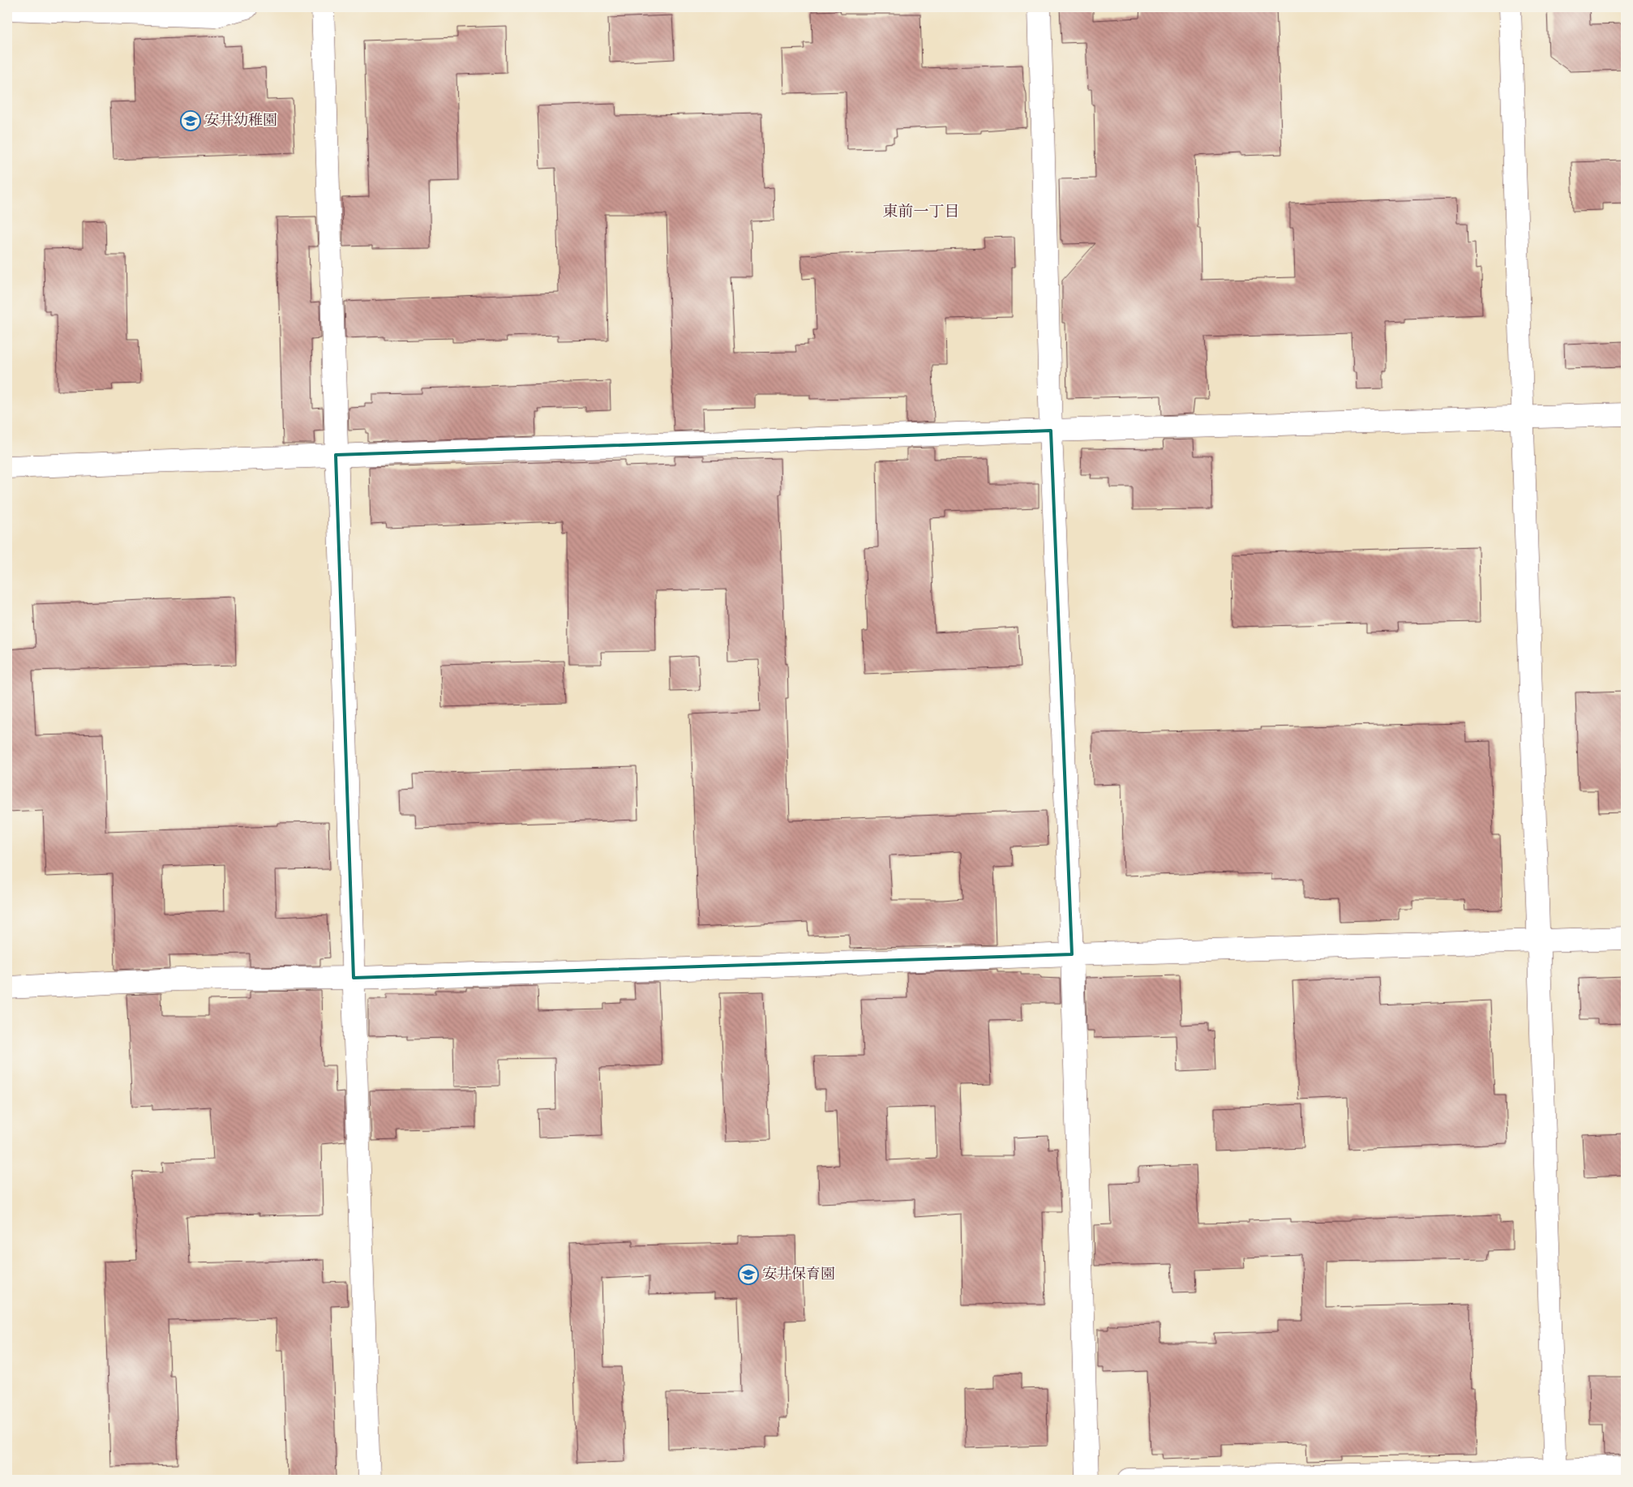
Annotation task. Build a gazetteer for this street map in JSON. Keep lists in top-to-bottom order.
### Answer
{
  "districts": ["東前一丁目"],
  "places": {
    "school or university": ["安井幼稚園", "安井保育園"]
  }
}
